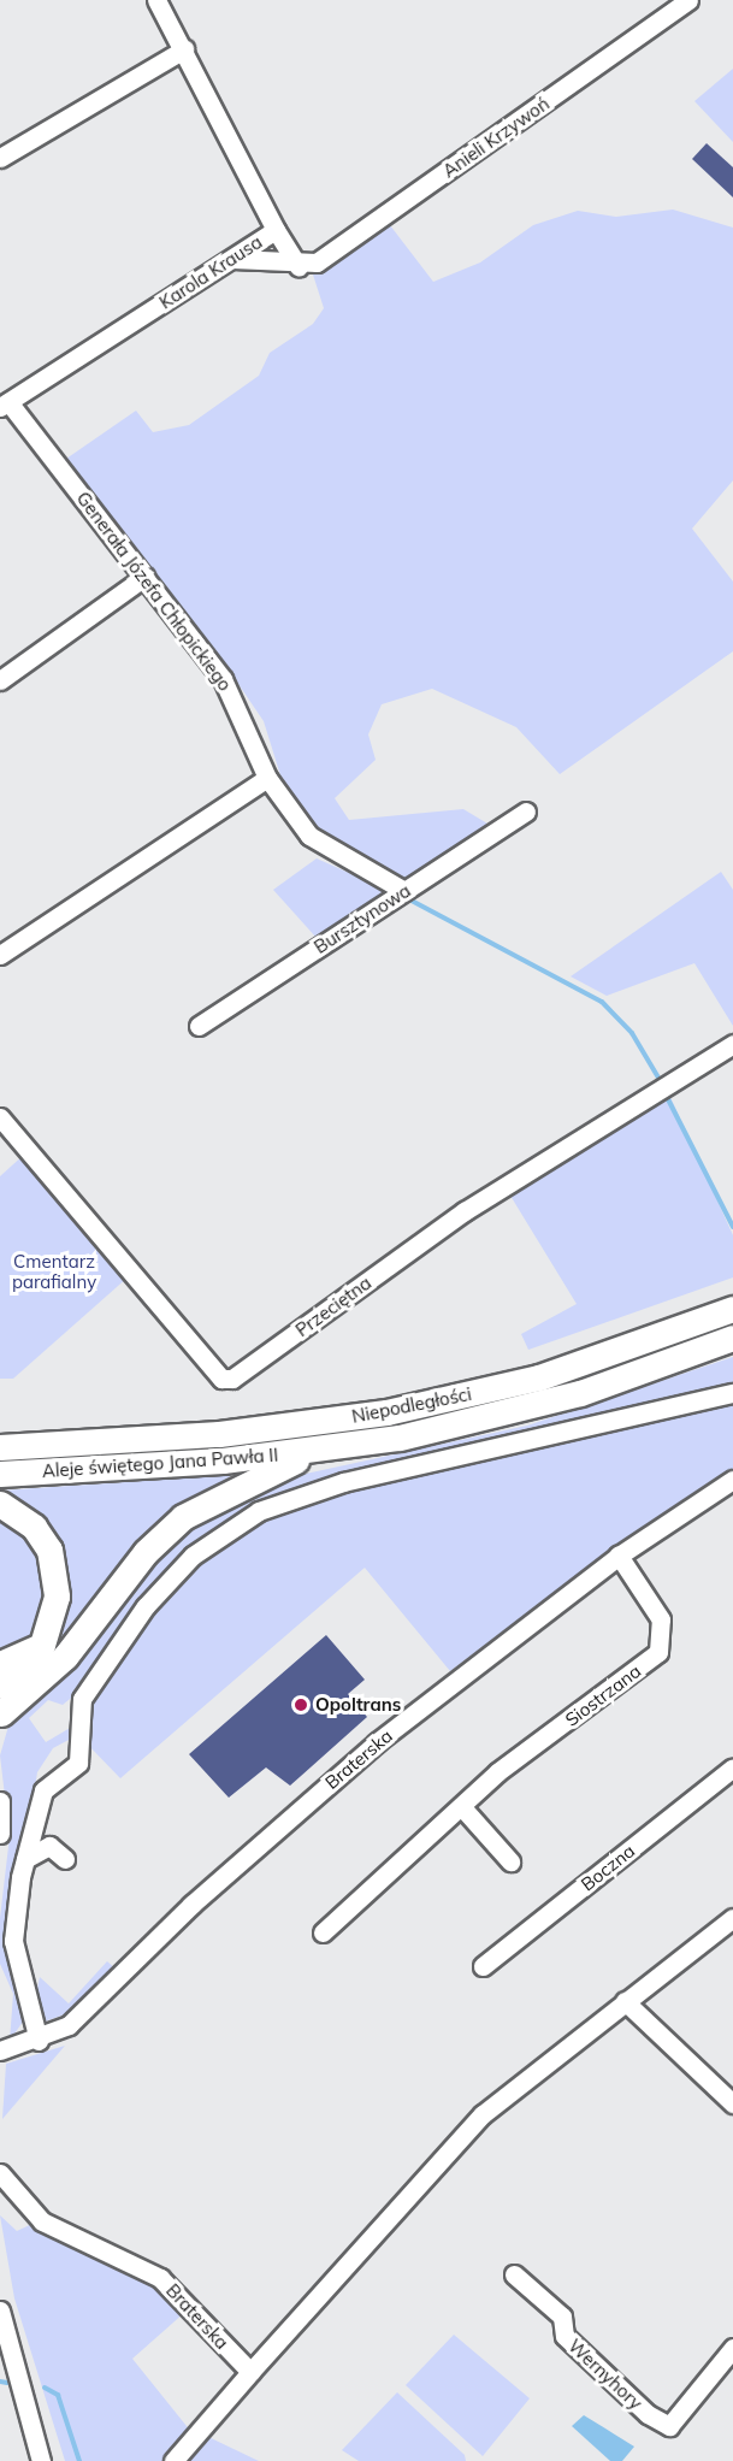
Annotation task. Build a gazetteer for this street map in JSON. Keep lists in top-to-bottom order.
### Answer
{
  "streets": {
    "highway": ["Niepodległości", "Aleje świętego Jana Pawła II"],
    "street": [
      "Anieli Krzywoń",
      "Karola Krausa",
      "Generała Józefa Chłopickiego",
      "Bursztynowa",
      "Przeciętna",
      "Siostrzana",
      "Braterska",
      "Boczna",
      "Wernyhory"
    ]
  },
  "crossings": [
    ["Anieli Krzywoń", "Karola Krausa"],
    ["Karola Krausa", "Generała Józefa Chłopickiego"],
    ["Generała Józefa Chłopickiego", "Bursztynowa"],
    ["Niepodległości", "Aleje świętego Jana Pawła II"],
    ["Siostrzana", "Braterska"]
  ],
  "parks": ["Cmentarz parafialny"],
  "places": ["Opoltrans"]
}
